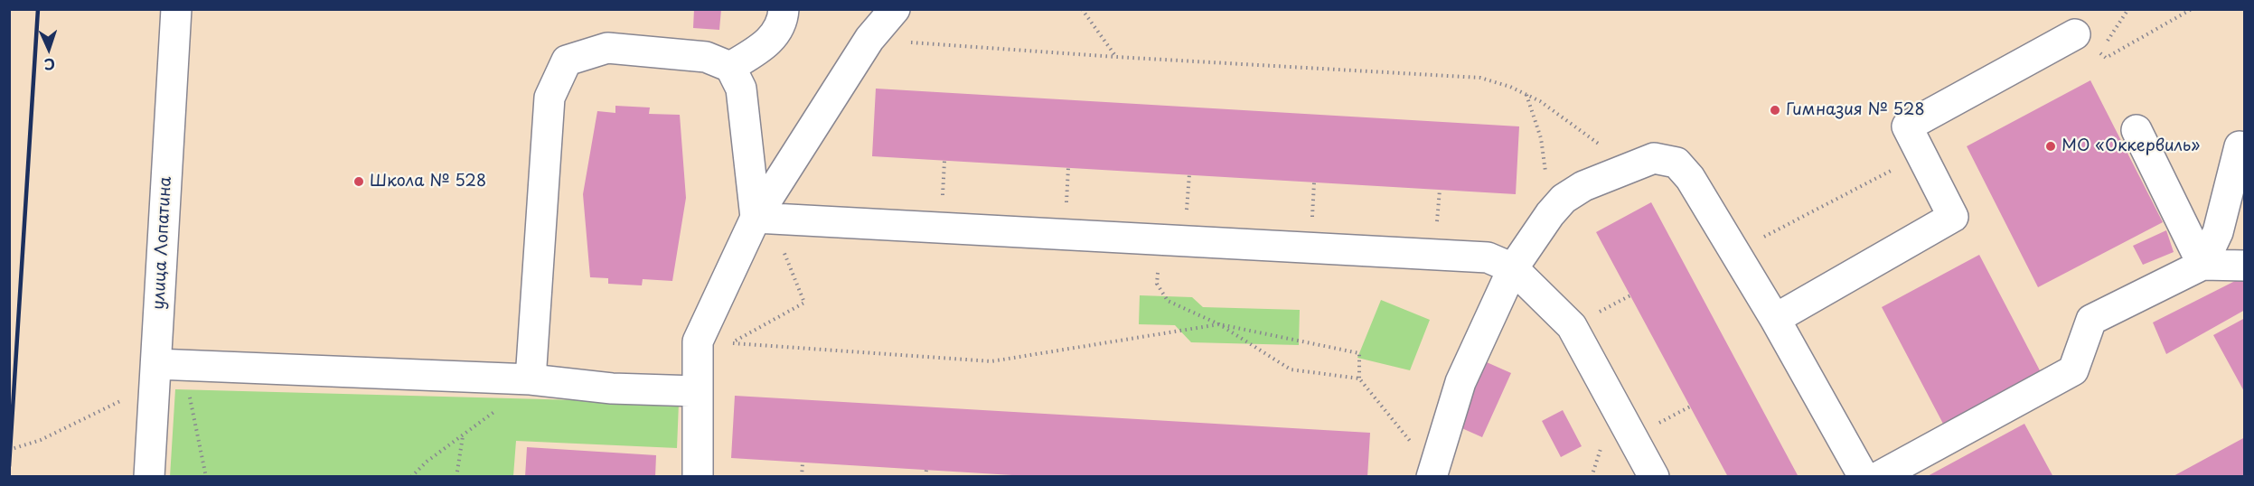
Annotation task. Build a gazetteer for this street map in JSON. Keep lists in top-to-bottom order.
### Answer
{
  "streets": {
    "street": ["улица Лопатина"]
  },
  "places": ["Гимназия № 528", "МО «Оккервиль»", "Школа № 528"],
  "north": "bottom"
}
